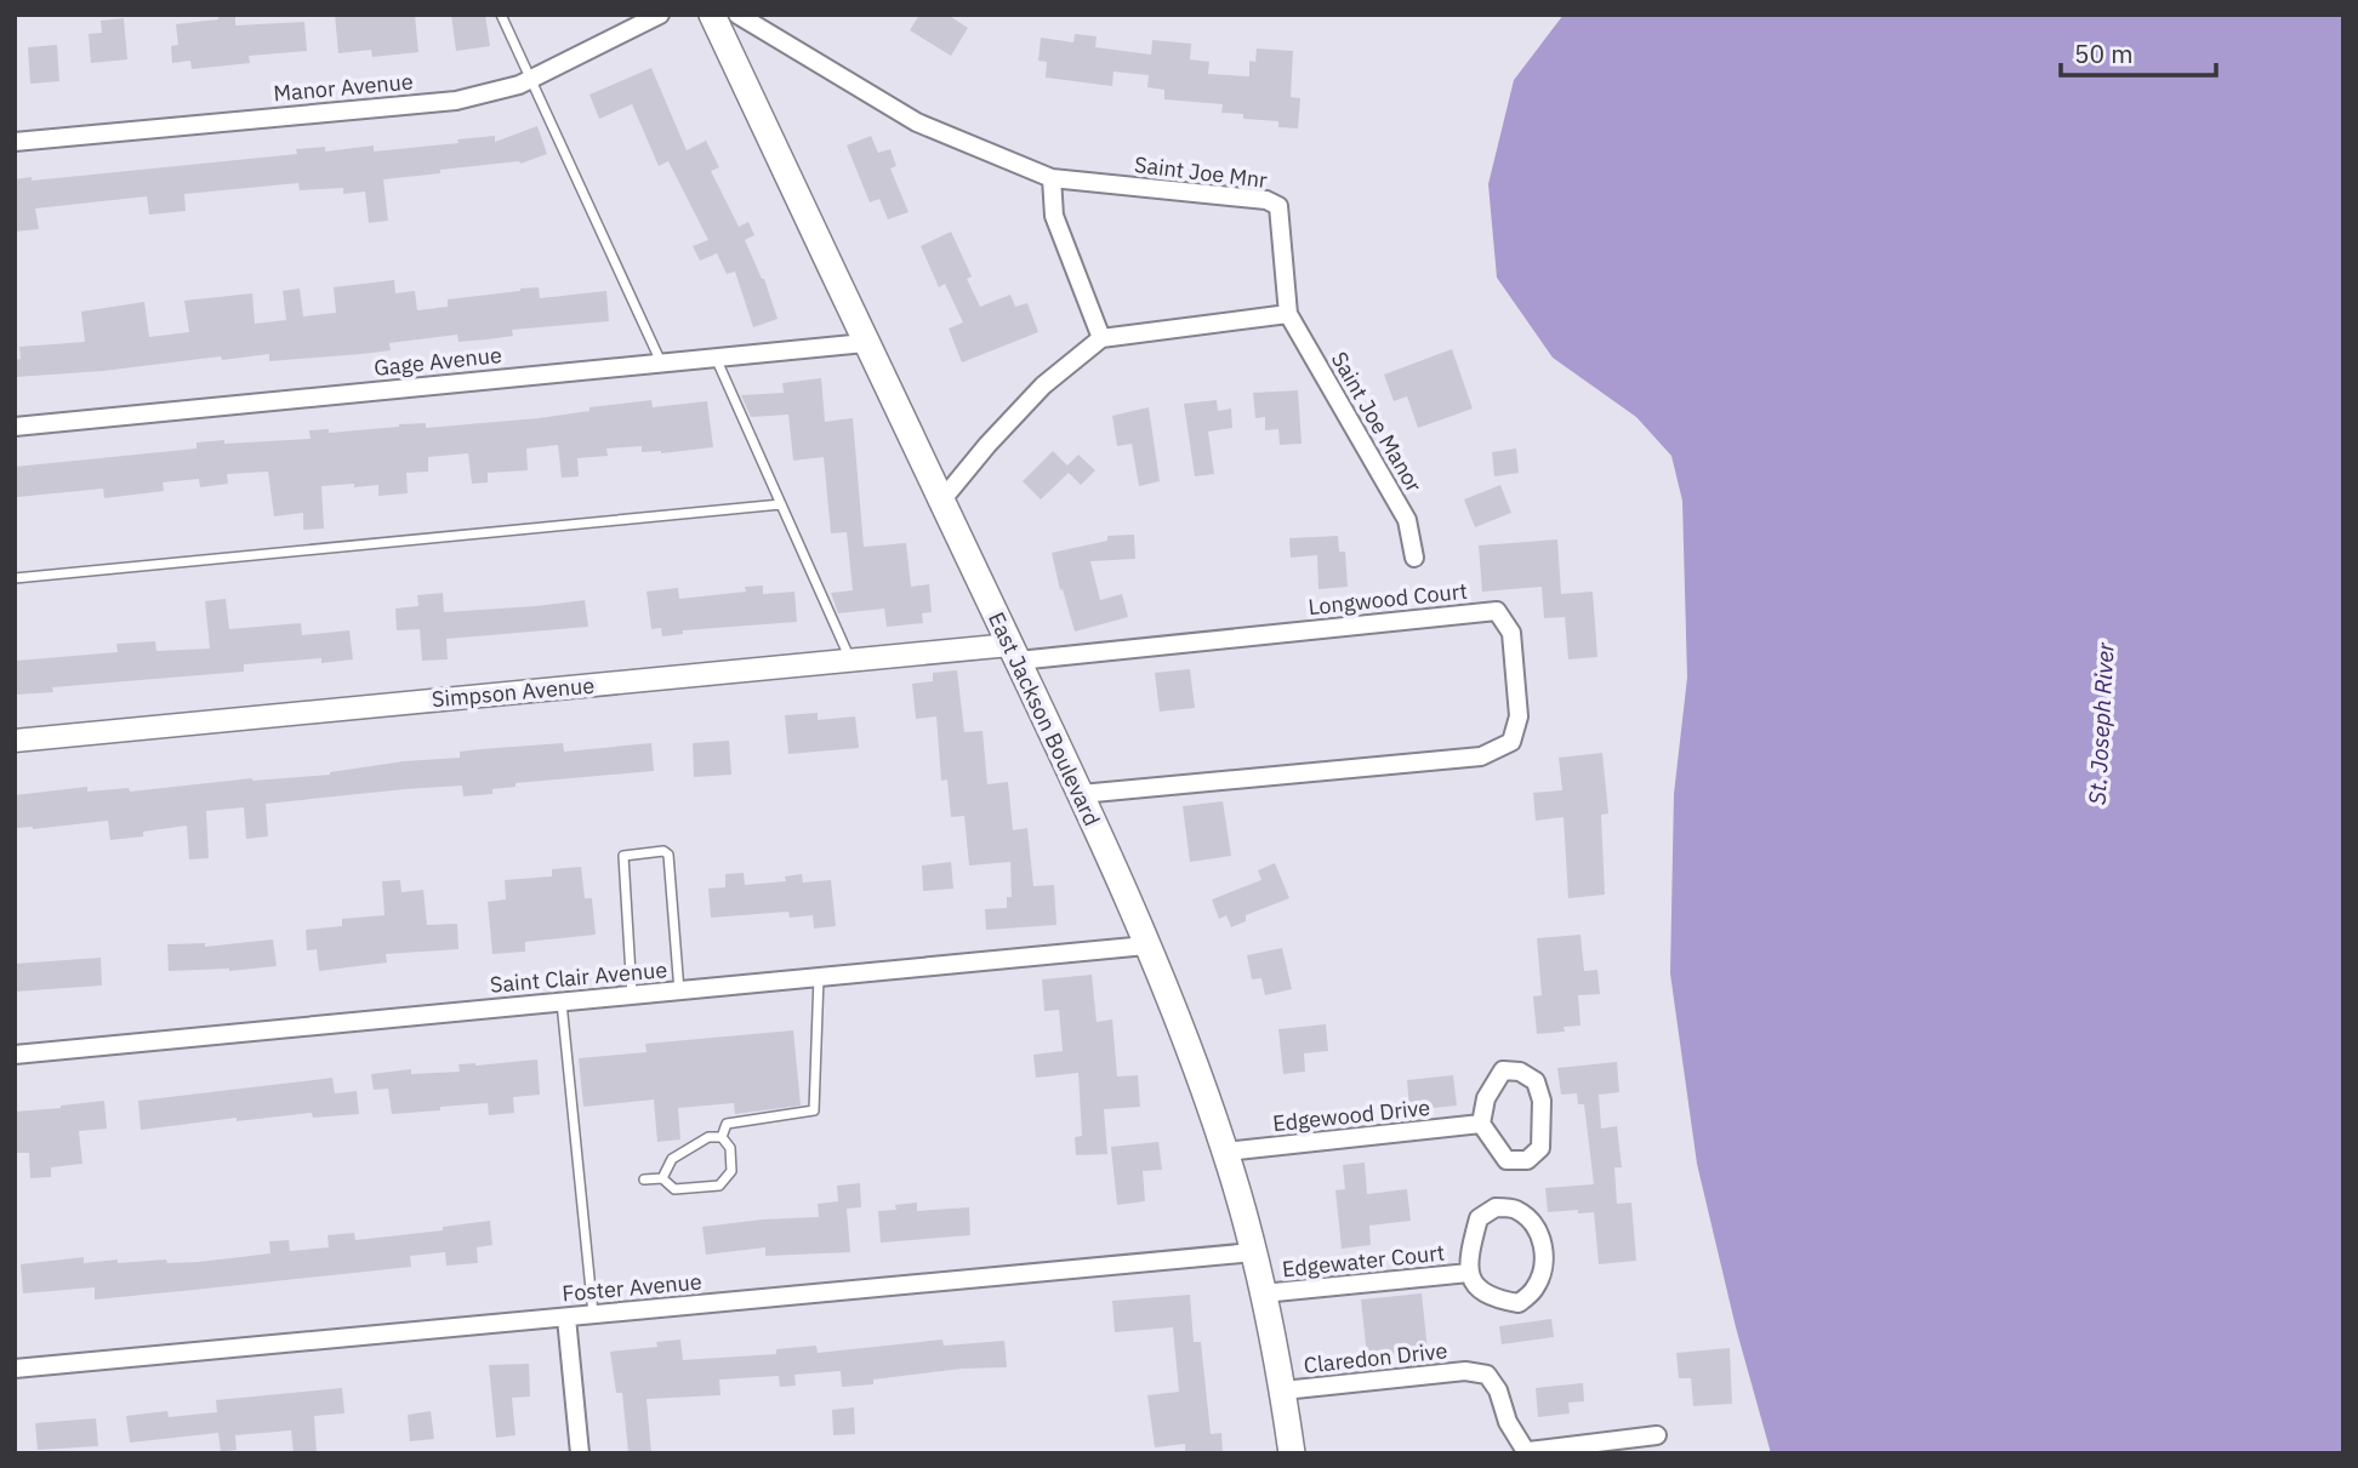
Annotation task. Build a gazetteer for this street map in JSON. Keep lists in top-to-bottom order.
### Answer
{
  "streets": {
    "main road": ["East Jackson Boulevard"],
    "street": [
      "Manor Avenue",
      "Saint Joe Mnr",
      "Gage Avenue",
      "Saint Joe Manor",
      "Longwood Court",
      "Simpson Avenue",
      "Saint Clair Avenue",
      "Edgewood Drive",
      "Edgewater Court",
      "Foster Avenue",
      "Claredon Drive"
    ]
  },
  "crossings": [
    ["Saint Joe Mnr", "Saint Joe Manor"],
    ["Gage Avenue", "East Jackson Boulevard"],
    ["Longwood Court", "Simpson Avenue"],
    ["Longwood Court", "East Jackson Boulevard"],
    ["Simpson Avenue", "East Jackson Boulevard"],
    ["East Jackson Boulevard", "Saint Clair Avenue"],
    ["East Jackson Boulevard", "Edgewood Drive"],
    ["East Jackson Boulevard", "Edgewater Court"],
    ["East Jackson Boulevard", "Foster Avenue"],
    ["East Jackson Boulevard", "Claredon Drive"]
  ],
  "water": ["St. Joseph River"],
  "scale_bar": "50 m"
}
